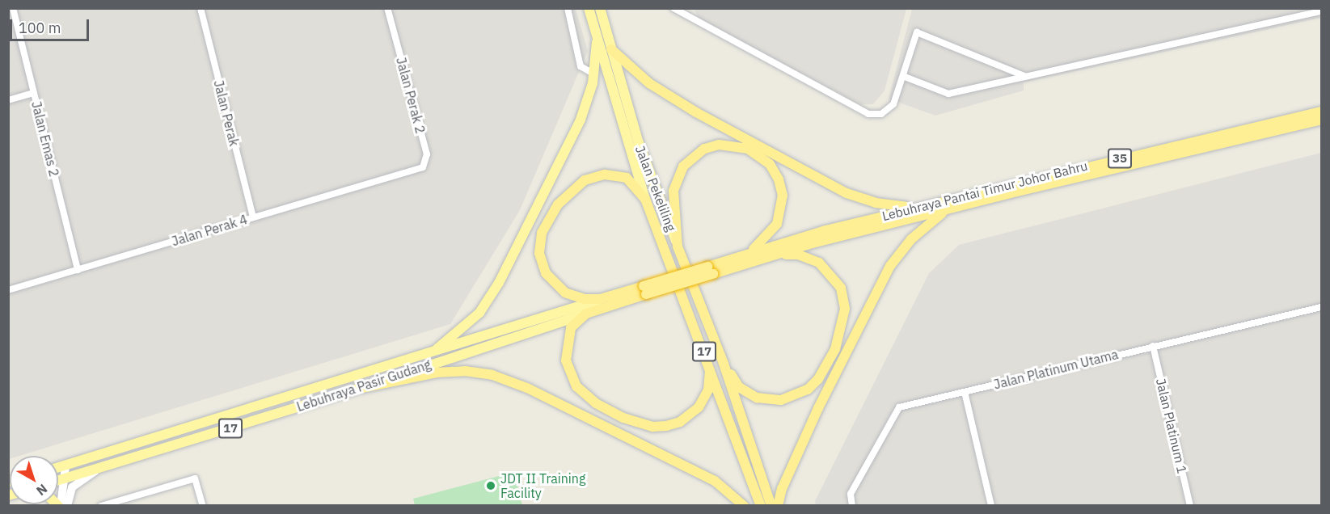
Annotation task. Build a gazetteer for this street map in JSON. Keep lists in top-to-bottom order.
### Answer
{
  "streets": {
    "highway": [
      "35",
      "Jalan Pekeliling",
      "Lebuhraya Pantai Timur Johor Bahru",
      "17",
      "Lebuhraya Pasir Gudang"
    ],
    "street": [
      "Jalan Perak 2",
      "Jalan Perak",
      "Jalan Emas 2",
      "Jalan Perak 4",
      "Jalan Platinum Utama",
      "Jalan Platinum 1"
    ]
  },
  "crossings": [
    ["Jalan Perak 2", "Jalan Perak 4"],
    ["Jalan Perak", "Jalan Perak 4"],
    ["Jalan Emas 2", "Jalan Perak 4"],
    ["Jalan Pekeliling", "17"],
    ["Lebuhraya Pantai Timur Johor Bahru", "Lebuhraya Pasir Gudang"],
    ["Jalan Platinum Utama", "Jalan Platinum 1"]
  ],
  "places": ["JDT II Training Facility"],
  "scale_bar": "100 m",
  "north": "bottom right"
}
